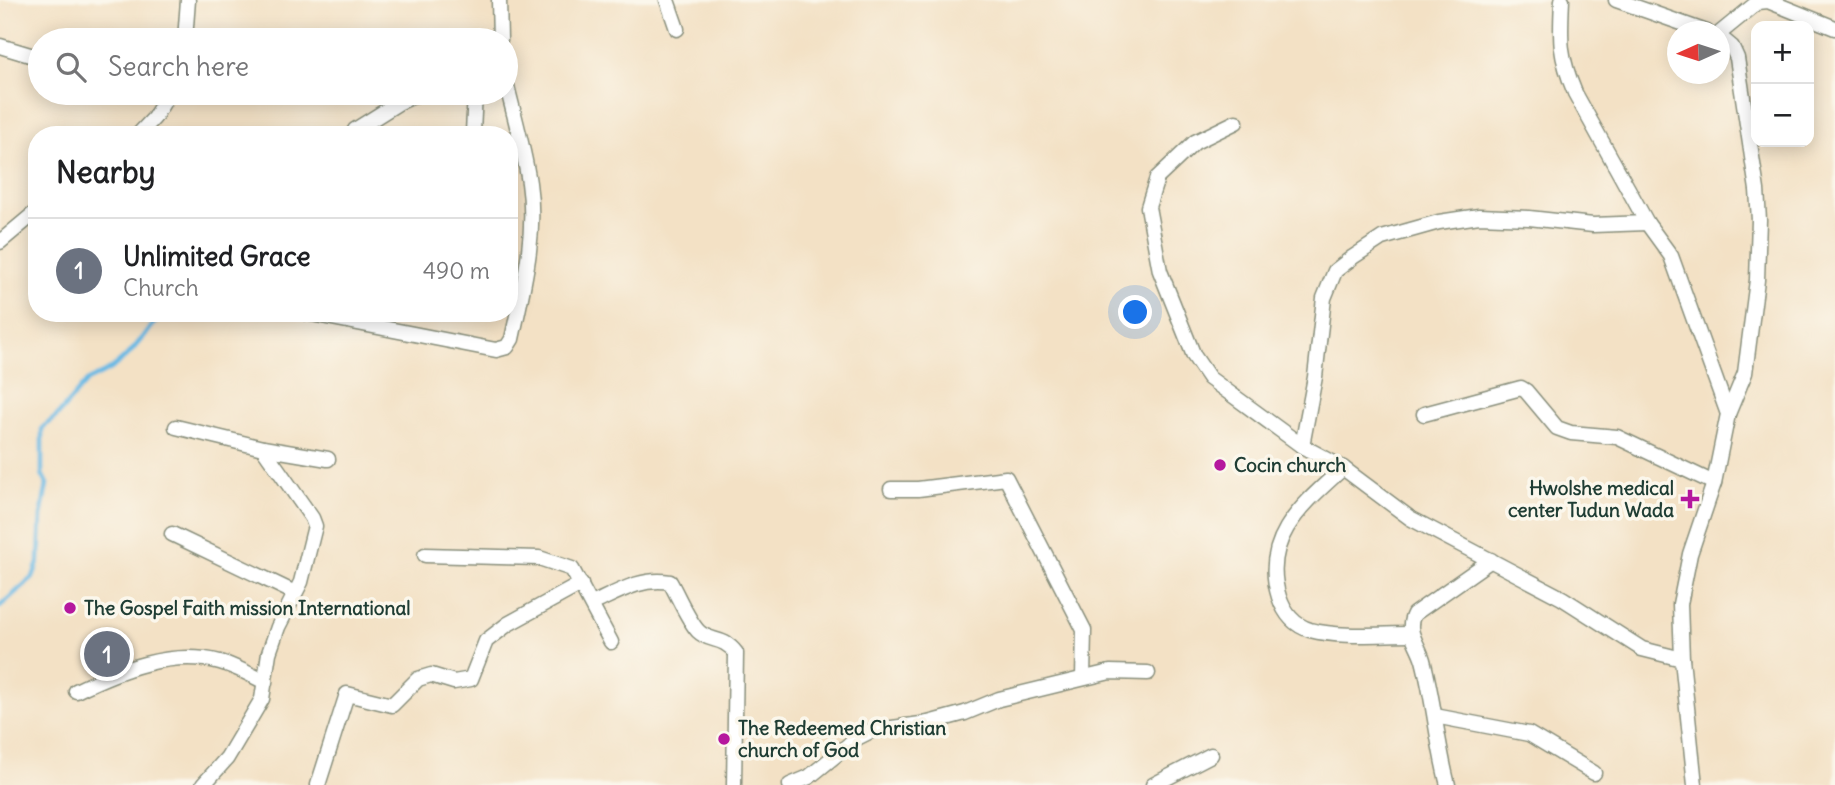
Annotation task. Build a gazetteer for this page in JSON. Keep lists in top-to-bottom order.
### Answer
{
  "places": {
    "other": ["Cocin church", "The Gospel Faith mission International", "The Redeemed Christian church of God"],
    "health": ["Hwolshe medical center Tudun Wada"]
  },
  "north": "left",
  "page": {
    "map_buttons": ["+", "−"],
    "search": "Search here",
    "heading": "Nearby",
    "list": [
      {
        "mark": "1",
        "name": "Unlimited Grace",
        "note": "Church",
        "value": "490 m"
      }
    ],
    "pins": "1"
  }
}
